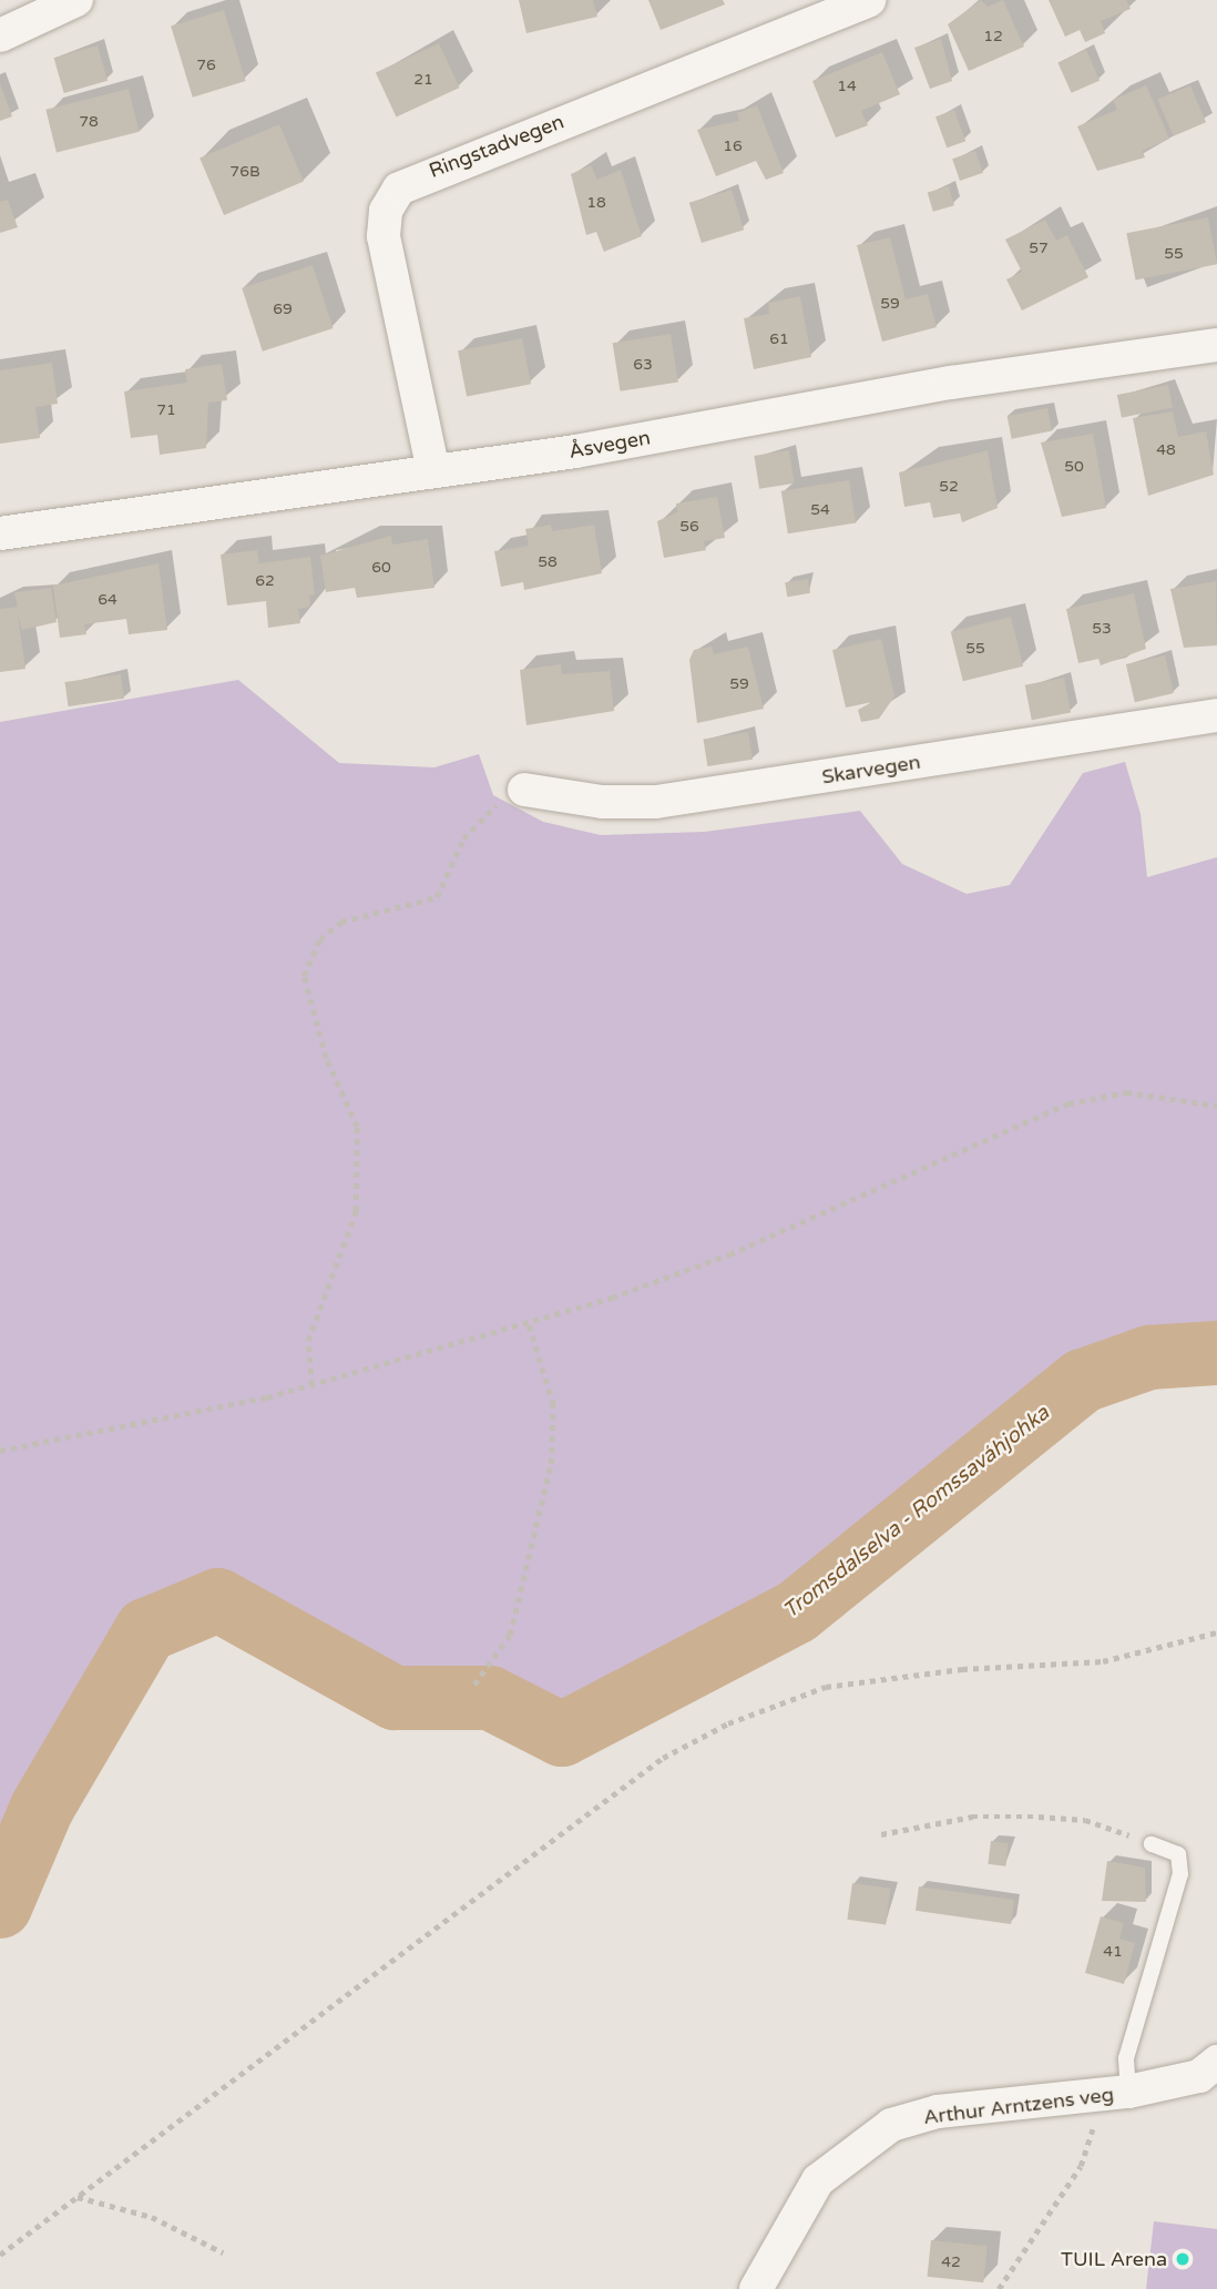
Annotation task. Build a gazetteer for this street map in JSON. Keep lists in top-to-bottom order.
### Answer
{
  "streets": {
    "street": [
      "Ringstadvegen",
      "Åsvegen",
      "Skarvegen",
      "Arthur Arntzens veg"
    ]
  },
  "crossings": [
    ["Ringstadvegen", "Åsvegen"]
  ],
  "water": ["Tromsdalselva - Romssaváhjohka"],
  "places": ["TUIL Arena"],
  "house_numbers": [
    "12",
    "76",
    "21",
    "14",
    "78",
    "16",
    "76B",
    "18",
    "57",
    "55",
    "59",
    "69",
    "61",
    "63",
    "71",
    "48",
    "50",
    "52",
    "54",
    "56",
    "58",
    "60",
    "62",
    "64",
    "53",
    "55",
    "59",
    "41",
    "42"
  ]
}
